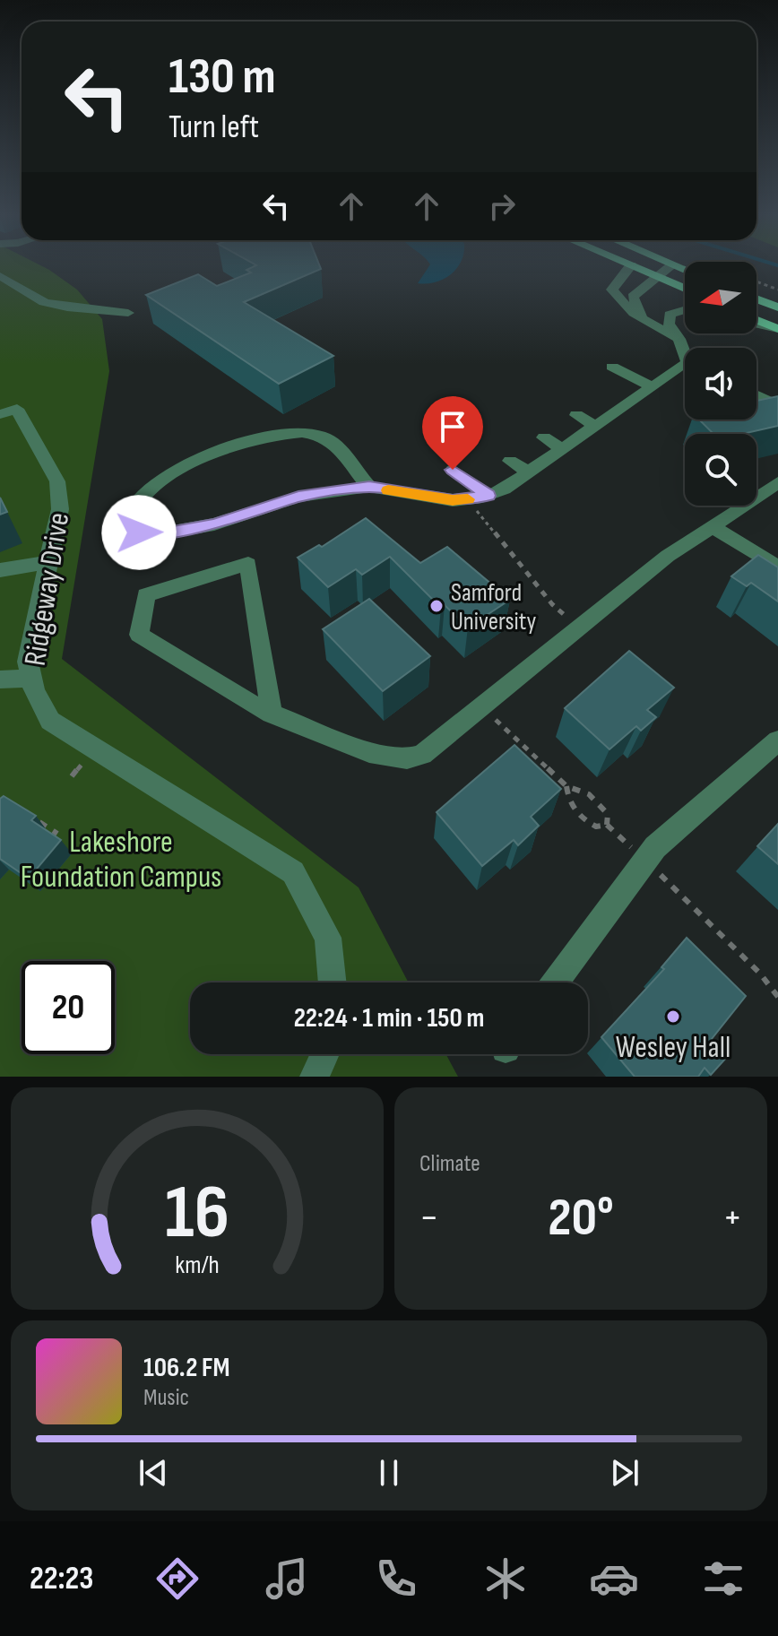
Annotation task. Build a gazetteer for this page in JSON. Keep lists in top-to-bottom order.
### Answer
{
  "streets": {
    "street": ["Ridgeway Drive"]
  },
  "parks": ["Lakeshore Foundation Campus"],
  "places": ["Samford University", "Wesley Hall"],
  "north": "left",
  "page": {
    "turn": ["130 m", "Turn left"],
    "limit": "20",
    "trip": "22:24 · 1 min · 150 m",
    "tile": "Climate",
    "heat": ["−", "20°", "+"],
    "song": ["106.2 FM", "Music"],
    "tabs": "22:23",
    "gauge": ["16", "km/h"]
  }
}
